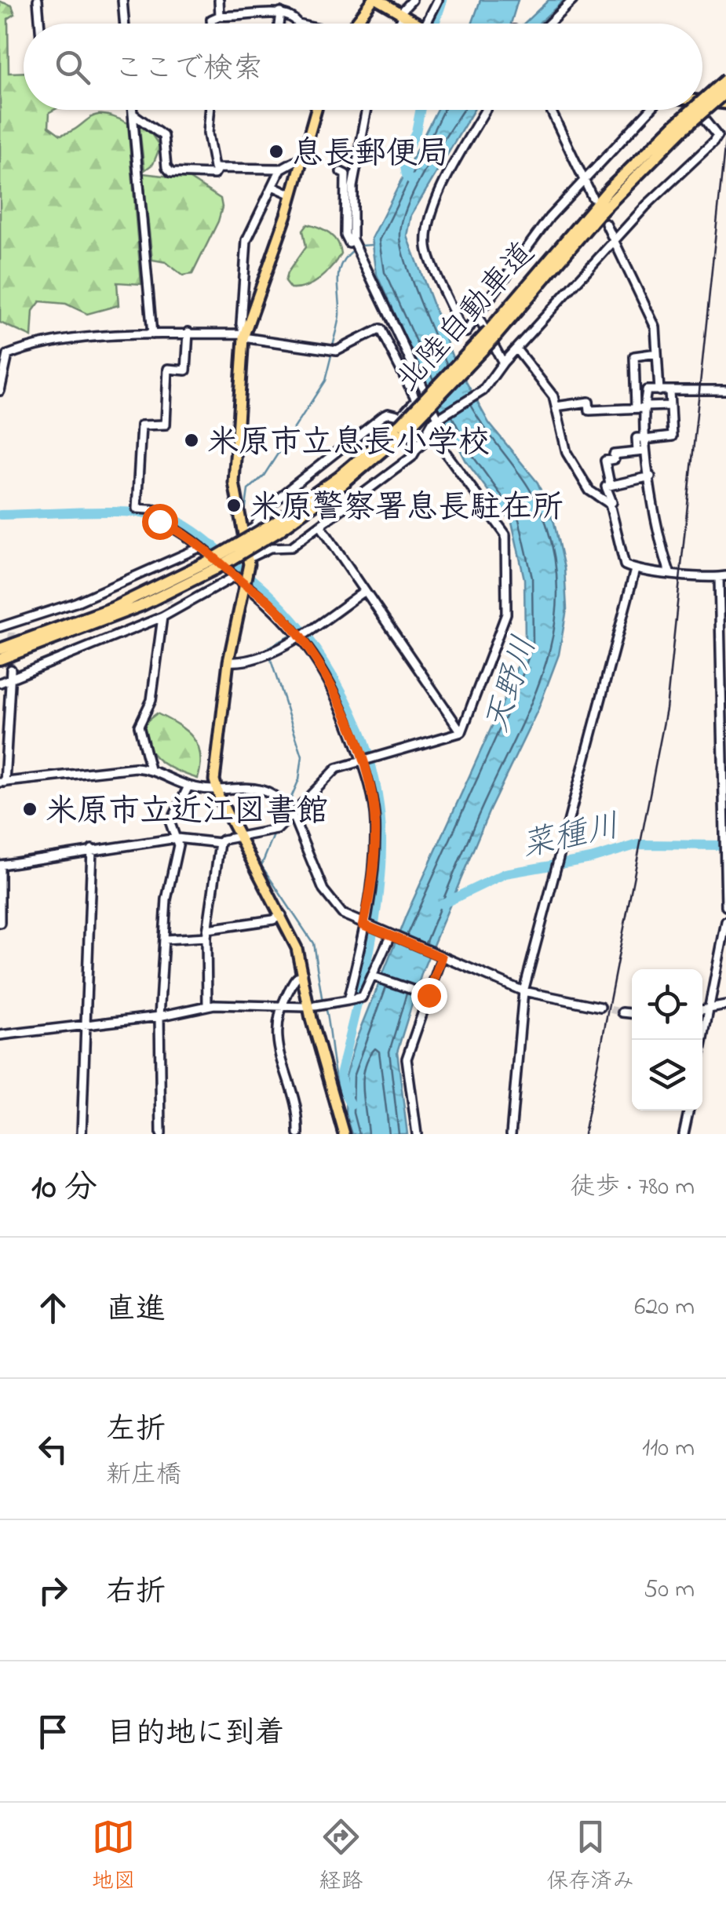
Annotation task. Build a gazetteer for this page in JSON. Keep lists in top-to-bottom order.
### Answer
{
  "streets": {
    "highway": ["北陸自動車道"]
  },
  "water": ["天野川", "菜種川"],
  "places": [
    "息長郵便局",
    "米原市立息長小学校",
    "米原警察署息長駐在所",
    "米原市立近江図書館"
  ],
  "page": {
    "search": "ここで検索",
    "heading": ["10 分", "徒歩 · 780 m"],
    "list": [
      ["直進", "620 m"],
      ["左折", "新庄橋", "110 m"],
      ["右折", "50 m"],
      "目的地に到着"
    ],
    "nav": ["地図", "経路", "保存済み"]
  }
}
